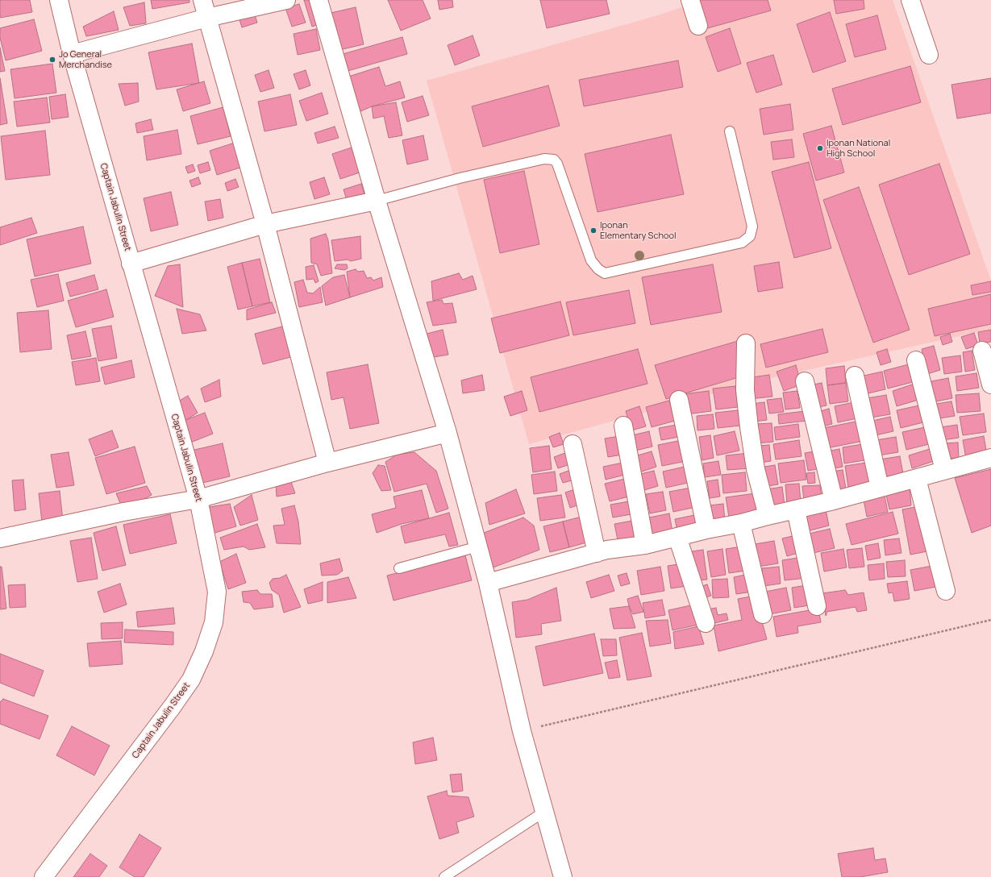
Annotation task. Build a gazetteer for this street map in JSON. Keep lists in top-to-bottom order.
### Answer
{
  "streets": {
    "street": ["Captain Jabulin Street"]
  },
  "places": ["Jo General Merchandise", "Iponan National High School", "Iponan Elementary School"]
}
